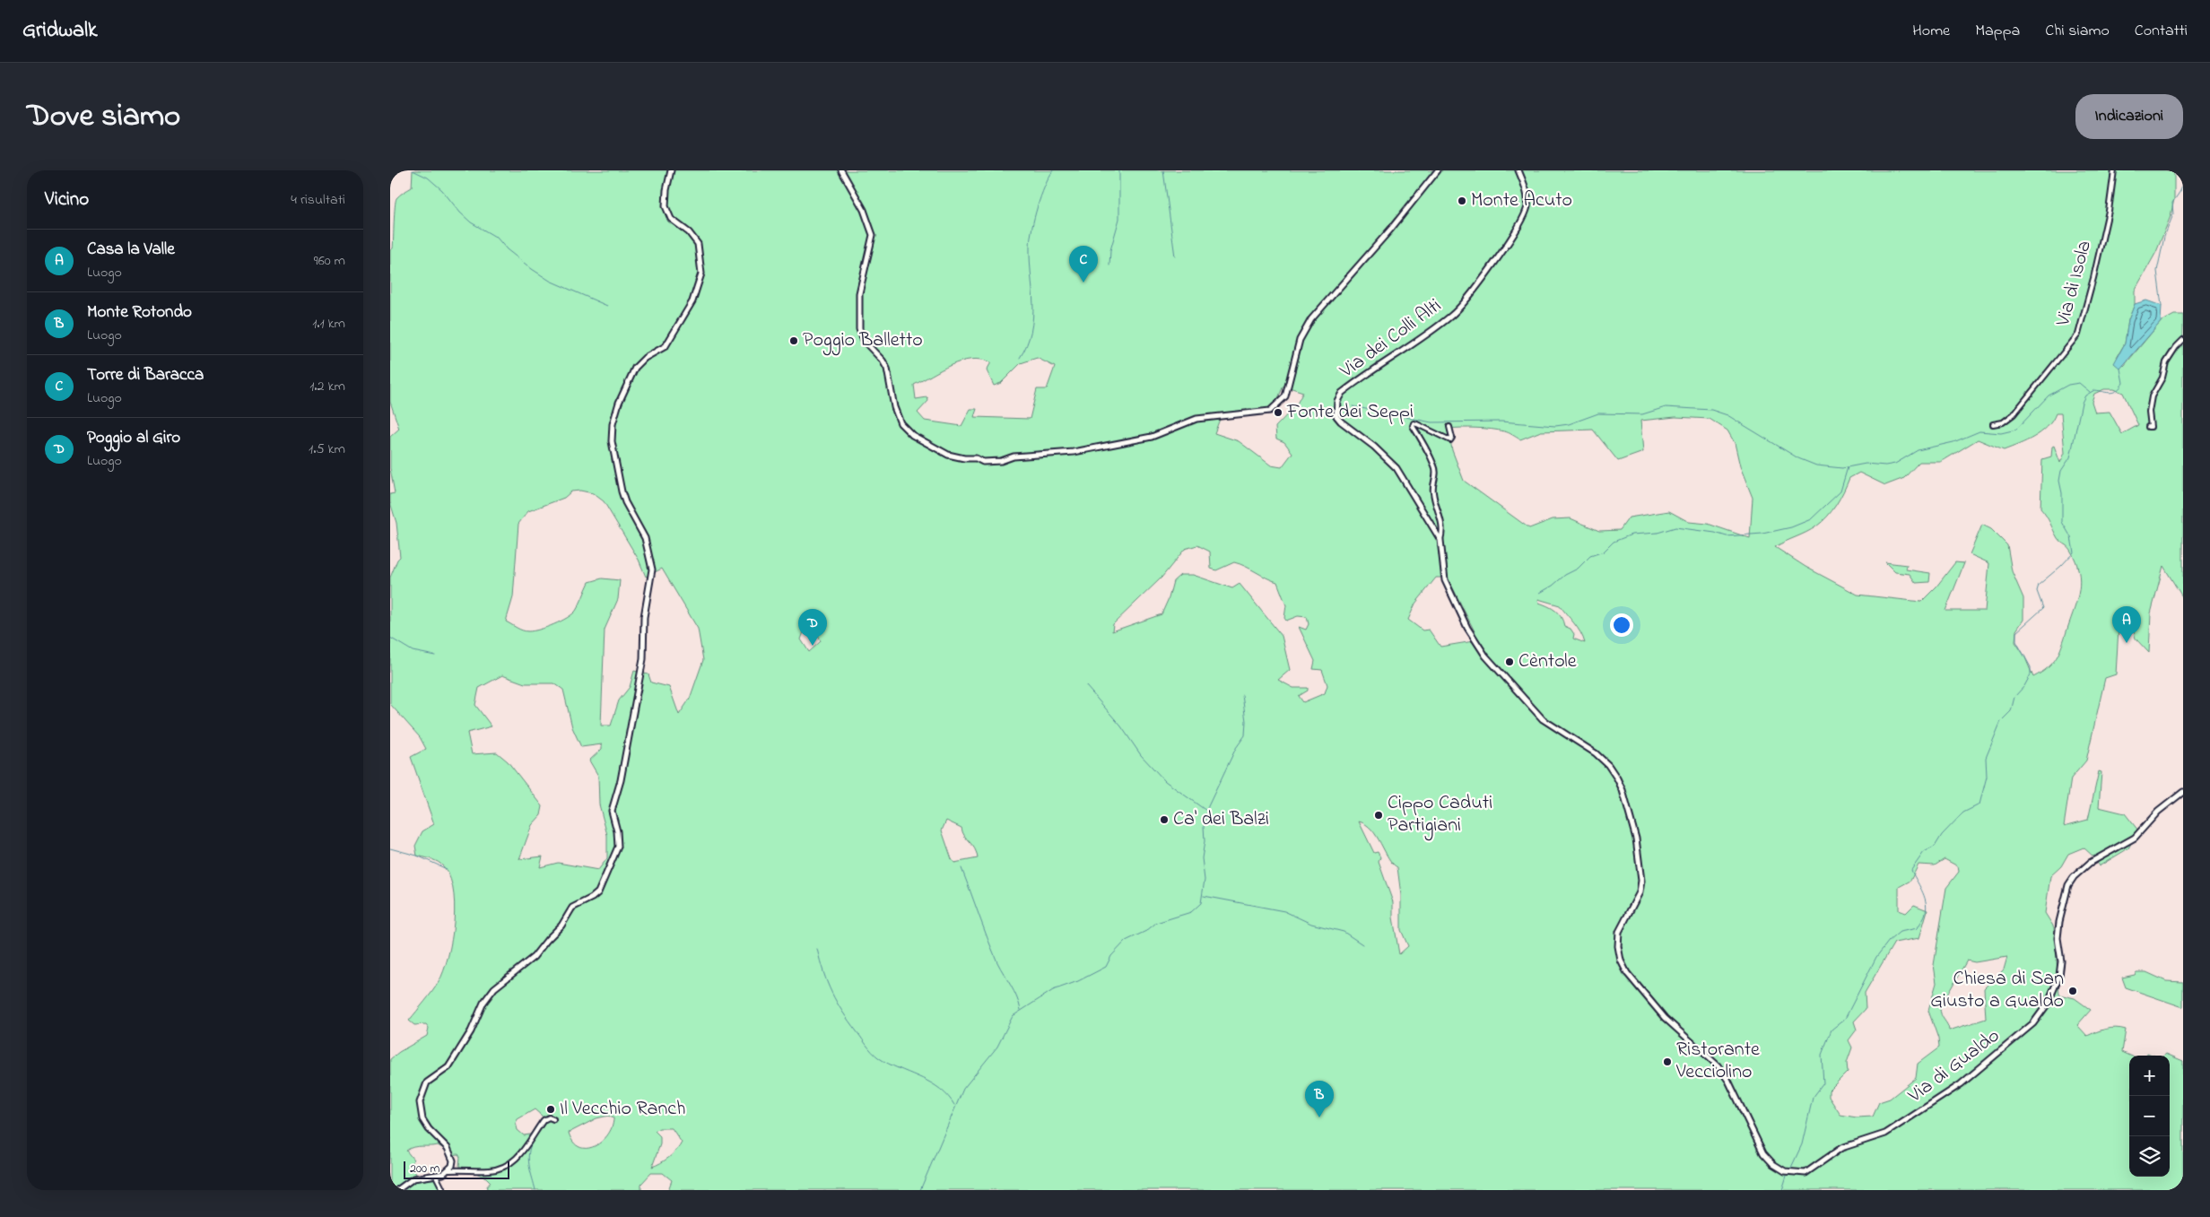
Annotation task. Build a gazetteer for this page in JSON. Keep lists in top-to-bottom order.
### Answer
{
  "streets": {
    "street": ["Via di Isola", "Via dei Colli Alti", "Via di Gualdo"]
  },
  "crossings": [
    ["Via dei Colli Alti", "Via di Gualdo"]
  ],
  "places": [
    "Monte Acuto",
    "Poggio Balletto",
    "Fonte dei Seppi",
    "Cèntole",
    "Cippo Caduti Partigiani",
    "Ca' dei Balzi",
    "Chiesa di San Giusto a Gualdo",
    "Ristorante Vecciolino",
    "Il Vecchio Ranch"
  ],
  "scale_bar": "200 m",
  "page": {
    "header": "Gridwalk",
    "nav": [
      "Home",
      "Mappa",
      "Chi siamo",
      "Contatti"
    ],
    "title": "Dove siamo",
    "buttons": "Indicazioni",
    "heading": ["Vicino", "4 risultati"],
    "list": [
      {
        "mark": "A",
        "name": "Casa la Valle",
        "note": "Luogo",
        "value": "960 m"
      },
      {
        "mark": "B",
        "name": "Monte Rotondo",
        "note": "Luogo",
        "value": "1.1 km"
      },
      {
        "mark": "C",
        "name": "Torre di Baracca",
        "note": "Luogo",
        "value": "1.2 km"
      },
      {
        "mark": "D",
        "name": "Poggio al Giro",
        "note": "Luogo",
        "value": "1.5 km"
      }
    ],
    "pins": [
      "C",
      "A",
      "D",
      "B"
    ],
    "map_buttons": ["+", "−"],
    "scale": "200 m"
  }
}
